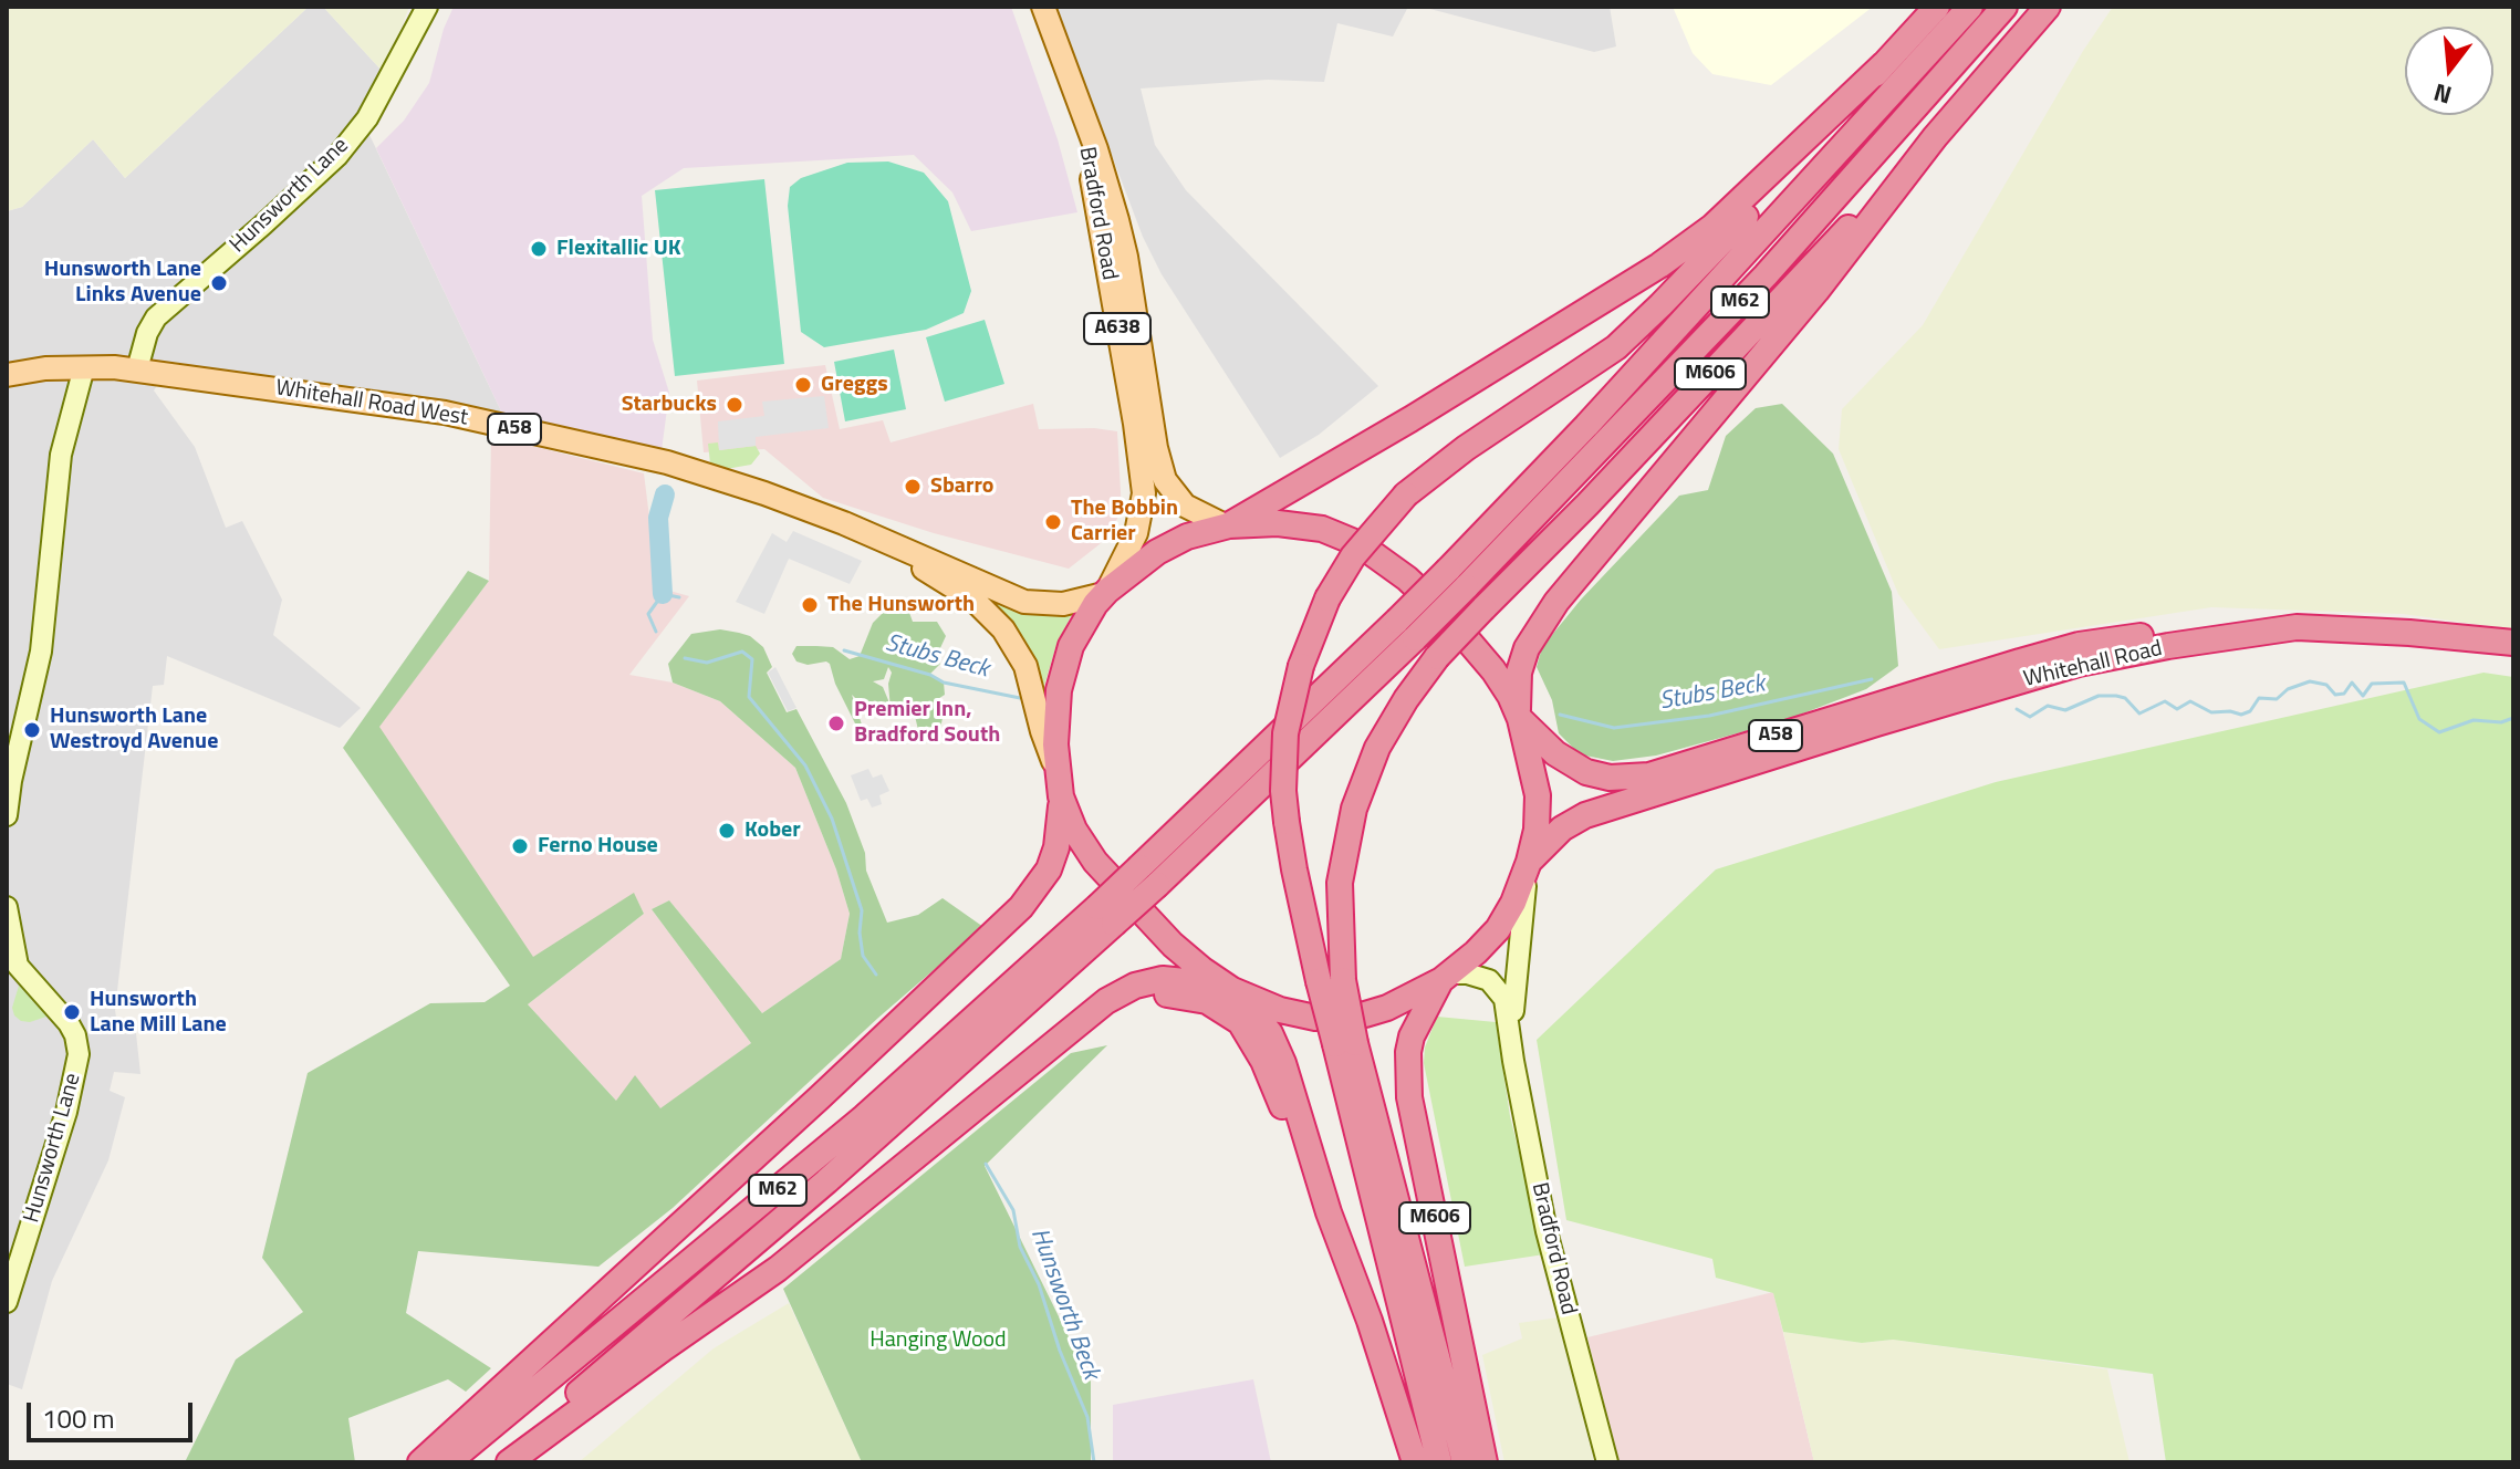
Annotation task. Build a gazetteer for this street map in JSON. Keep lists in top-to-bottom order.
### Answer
{
  "streets": {
    "highway": [
      "M62",
      "M606",
      "A58",
      "Whitehall Road"
    ],
    "main road": ["Bradford Road", "A638", "Whitehall Road West"],
    "street": ["Hunsworth Lane"]
  },
  "crossings": [
    ["Hunsworth Lane", "Whitehall Road West"],
    ["Bradford Road", "M606"],
    ["Bradford Road", "Whitehall Road West"],
    ["Bradford Road", "Whitehall Road"],
    ["A58", "Whitehall Road"]
  ],
  "water": ["Stubs Beck", "Hunsworth Beck"],
  "parks": ["Hanging Wood"],
  "places": [
    "Flexitallic UK",
    "Hunsworth Lane Links Avenue",
    "Greggs",
    "Starbucks",
    "Sbarro",
    "The Bobbin Carrier",
    "The Hunsworth",
    "Premier Inn, Bradford South",
    "Hunsworth Lane Westroyd Avenue",
    "Kober",
    "Ferno House",
    "Hunsworth Lane Mill Lane"
  ],
  "scale_bar": "100 m",
  "north": "bottom"
}
